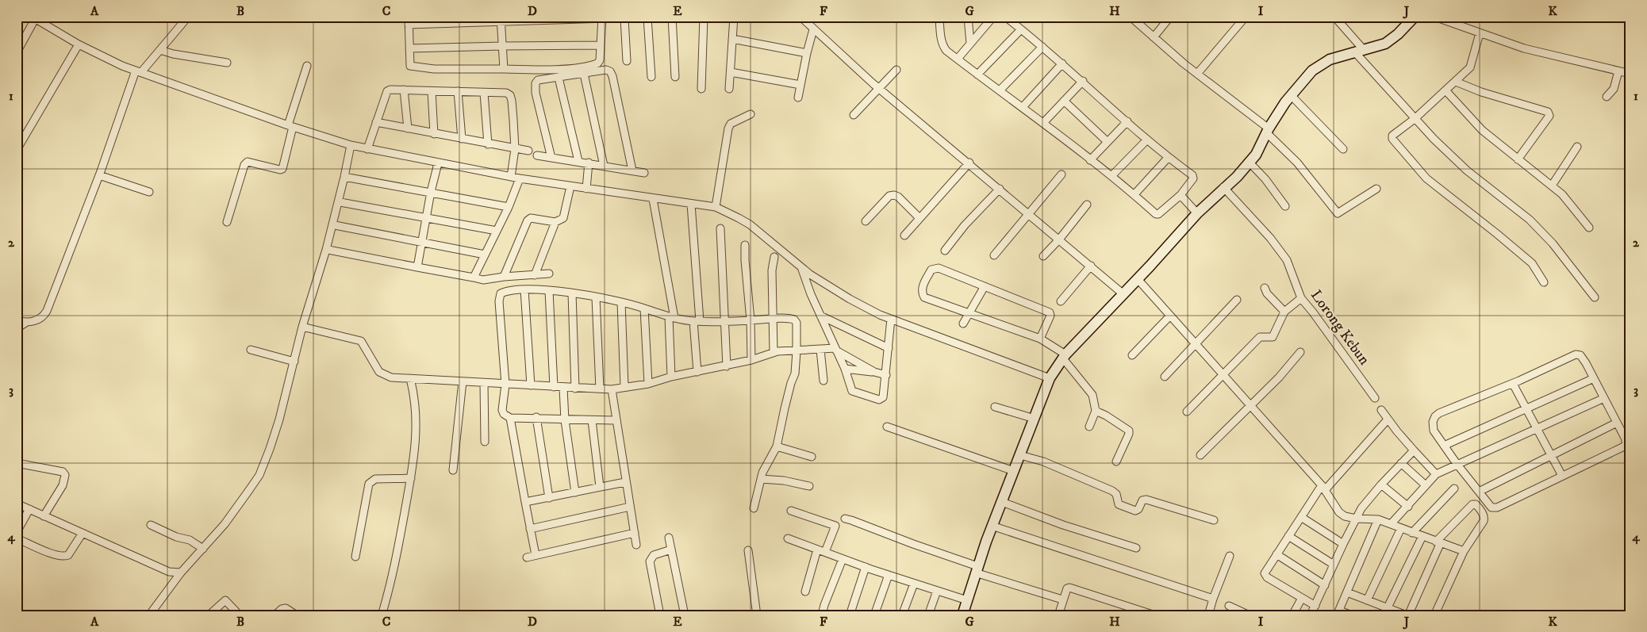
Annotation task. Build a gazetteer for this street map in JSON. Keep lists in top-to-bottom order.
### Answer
{
  "streets": {
    "street": ["Lorong Kebun"]
  },
  "grid": {
    "columns": [
      "A",
      "B",
      "C",
      "D",
      "E",
      "F",
      "G",
      "H",
      "I",
      "J",
      "K"
    ],
    "rows": [
      "1",
      "2",
      "3",
      "4"
    ]
  }
}
